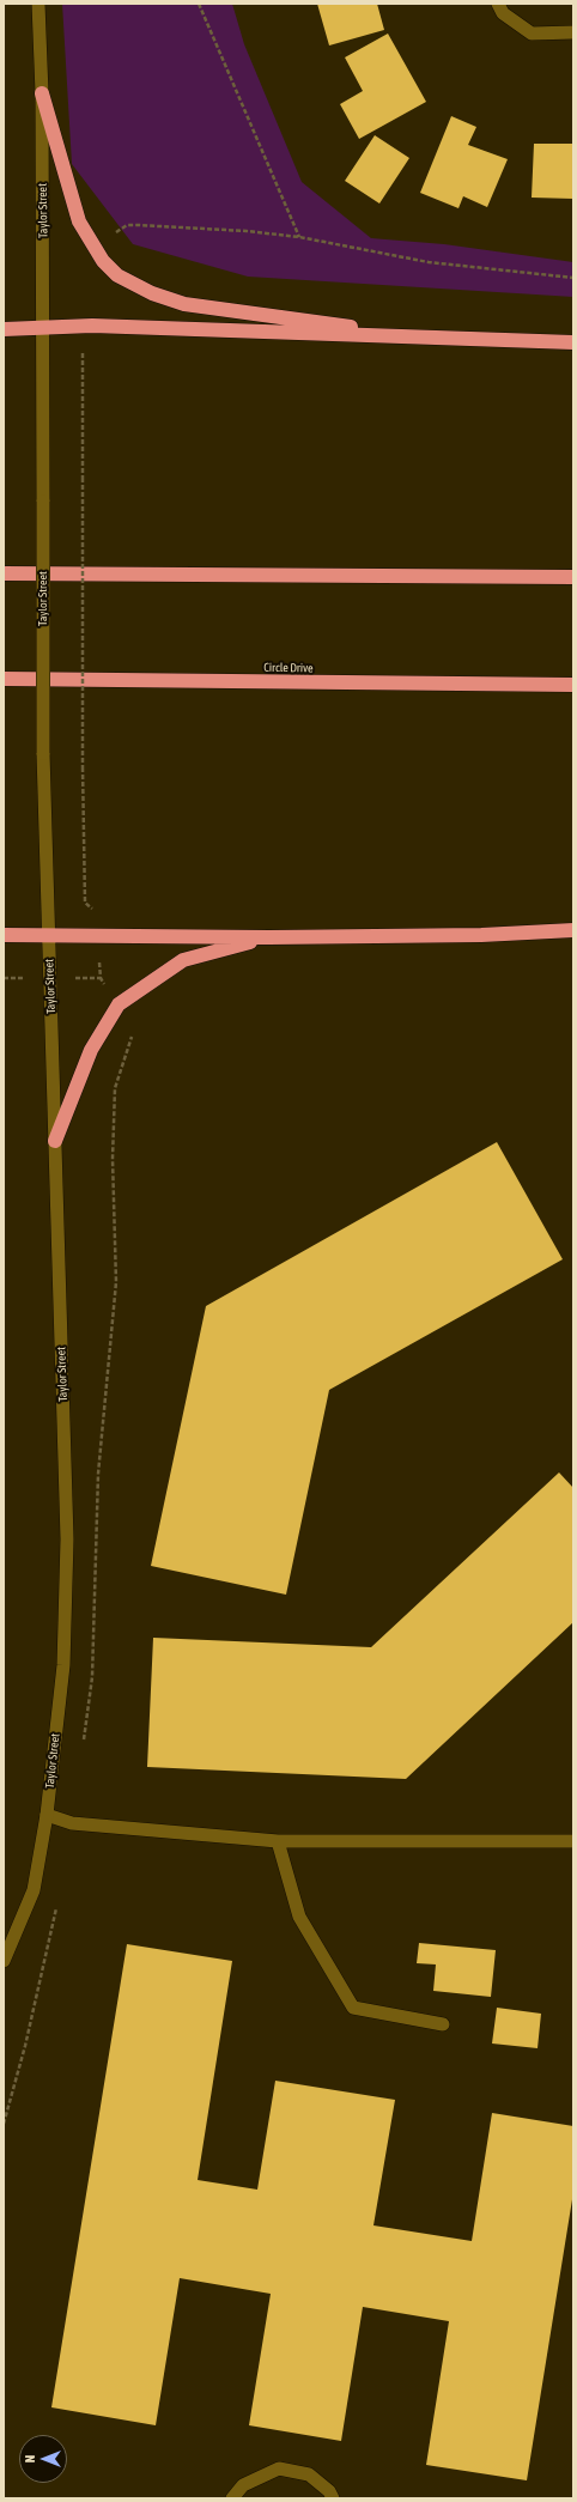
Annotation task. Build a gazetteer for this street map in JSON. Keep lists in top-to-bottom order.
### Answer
{
  "streets": {
    "highway": ["Circle Drive"],
    "main road": ["Taylor Street"]
  },
  "north": "left"
}
